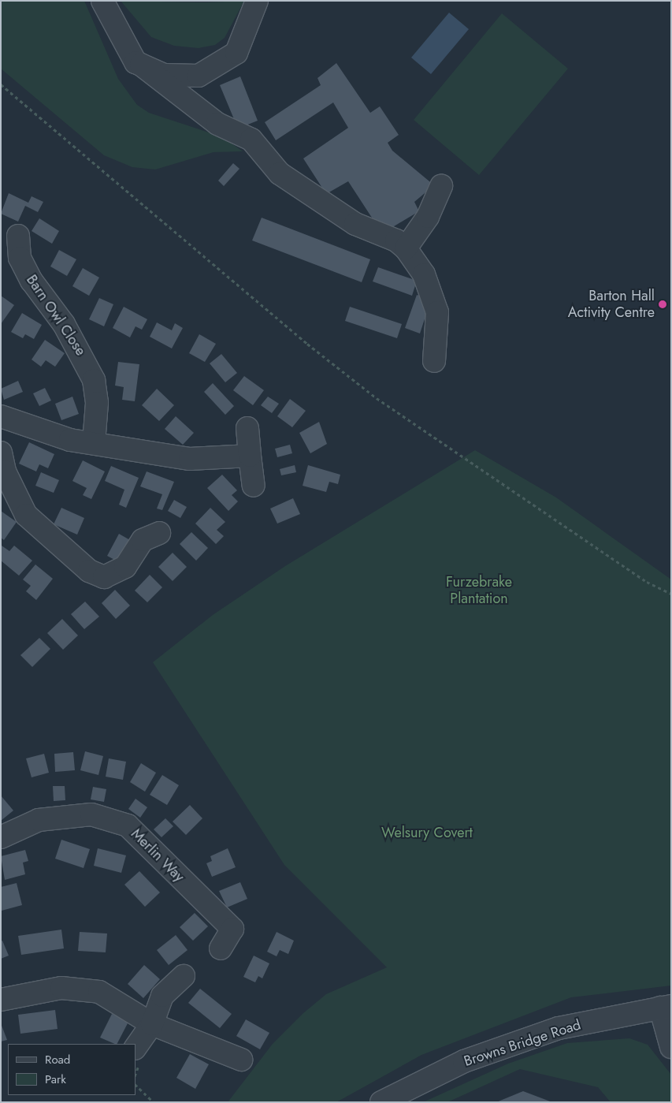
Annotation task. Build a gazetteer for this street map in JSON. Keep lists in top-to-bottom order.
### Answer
{
  "streets": {
    "street": ["Barn Owl Close", "Merlin Way", "Browns Bridge Road"]
  },
  "parks": ["Furzebrake Plantation", "Welsury Covert"],
  "places": ["Barton Hall Activity Centre"],
  "legend": ["Road", "Park"]
}
